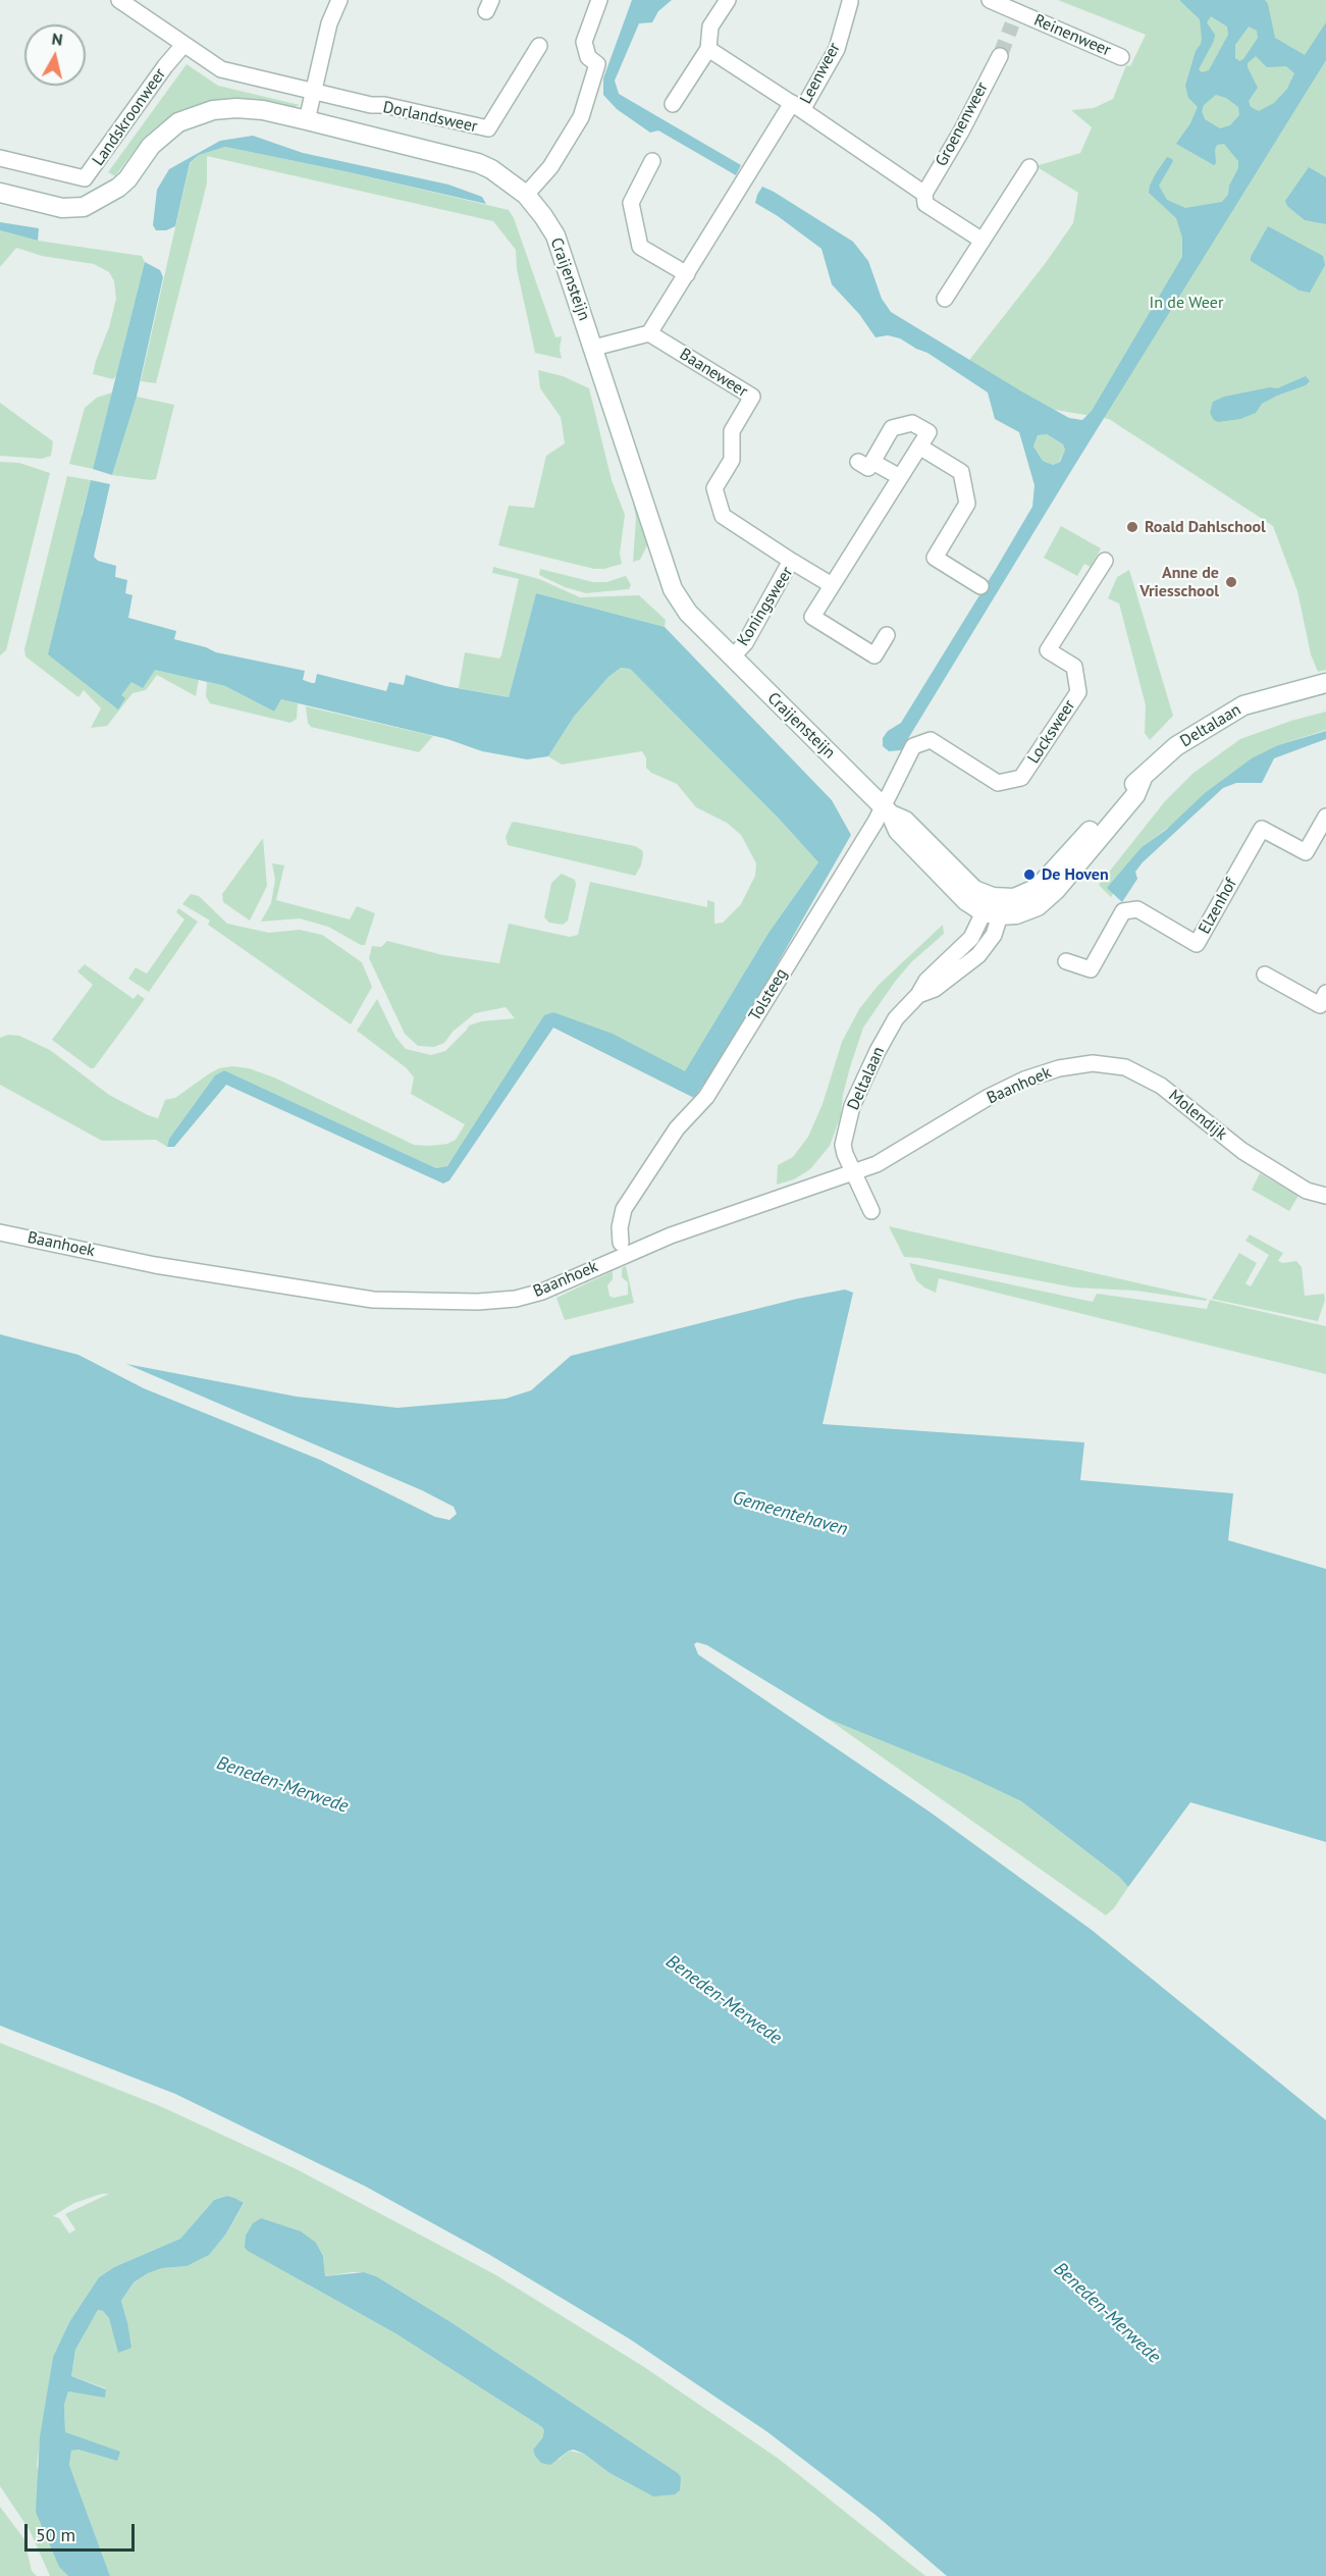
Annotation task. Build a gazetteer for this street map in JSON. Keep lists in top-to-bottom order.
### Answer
{
  "streets": {
    "street": [
      "Reinenweer",
      "Leenweer",
      "Landskroonweer",
      "Dorlandsweer",
      "Groenenweer",
      "Craijensteijn",
      "Baaneweer",
      "Koningsweer",
      "Deltalaan",
      "Locksweer",
      "Elzenhof",
      "Tolsteeg",
      "Baanhoek",
      "Molendijk"
    ]
  },
  "crossings": [
    ["Landskroonweer", "Dorlandsweer"],
    ["Craijensteijn", "Koningsweer"],
    ["Craijensteijn", "Deltalaan"],
    ["Craijensteijn", "Tolsteeg"],
    ["Baaneweer", "Koningsweer"],
    ["Deltalaan", "Baanhoek"],
    ["Locksweer", "Tolsteeg"],
    ["Baanhoek", "Molendijk"]
  ],
  "water": ["Gemeentehaven", "Beneden-Merwede"],
  "parks": ["In de Weer"],
  "places": ["Roald Dahlschool", "Anne de Vriesschool", "De Hoven"],
  "scale_bar": "50 m",
  "north": "top"
}
